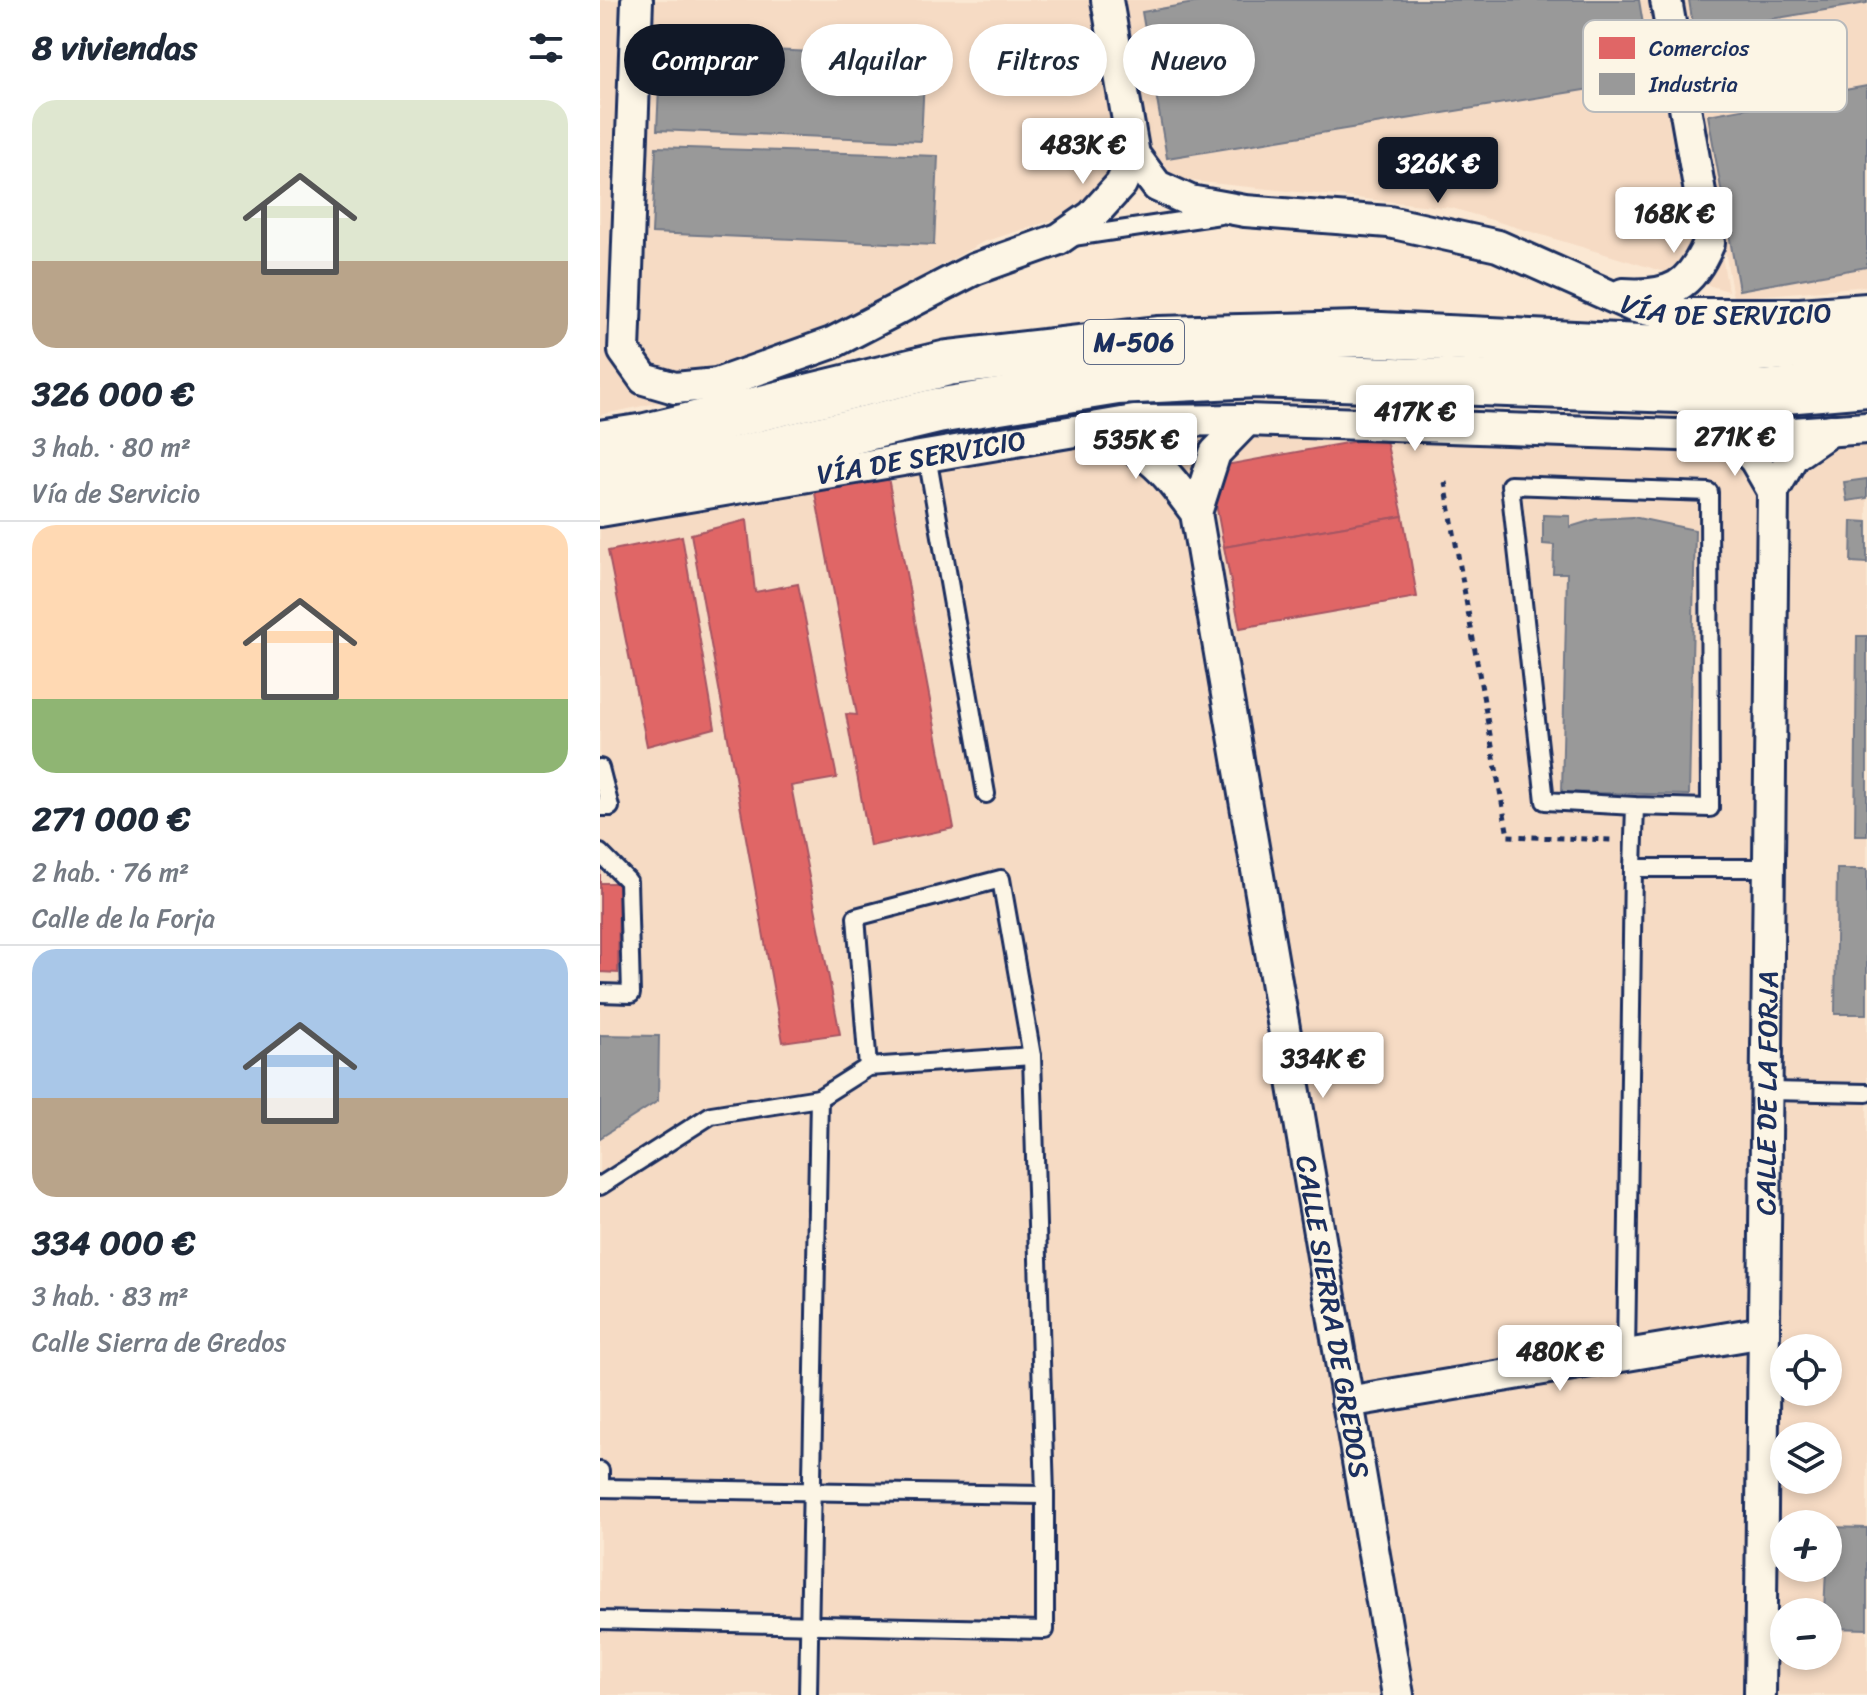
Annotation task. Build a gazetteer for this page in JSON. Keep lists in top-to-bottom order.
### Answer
{
  "streets": {
    "main road": ["M-506"],
    "street": ["VÍA DE SERVICIO", "CALLE DE LA FORJA", "CALLE SIERRA DE GREDOS"]
  },
  "crossings": [
    ["VÍA DE SERVICIO", "M-506"],
    ["VÍA DE SERVICIO", "CALLE DE LA FORJA"],
    ["VÍA DE SERVICIO", "CALLE SIERRA DE GREDOS"]
  ],
  "legend": ["Comercios", "Industria"],
  "page": {
    "heading": "8 viviendas",
    "chip": [
      "Comprar",
      "Alquilar",
      "Filtros",
      "Nuevo"
    ],
    "list": [
      {
        "name": "326 000 €",
        "note": "3 hab. · 80 m² · Vía de Servicio"
      },
      {
        "name": "271 000 €",
        "note": "2 hab. · 76 m² · Calle de la Forja"
      },
      {
        "name": "334 000 €",
        "note": "3 hab. · 83 m² · Calle Sierra de Gredos"
      }
    ],
    "price": [
      "483K €",
      "326K €",
      "168K €",
      "417K €",
      "271K €",
      "535K €",
      "334K €",
      "480K €"
    ],
    "map_buttons": ["+", "−"]
  }
}
